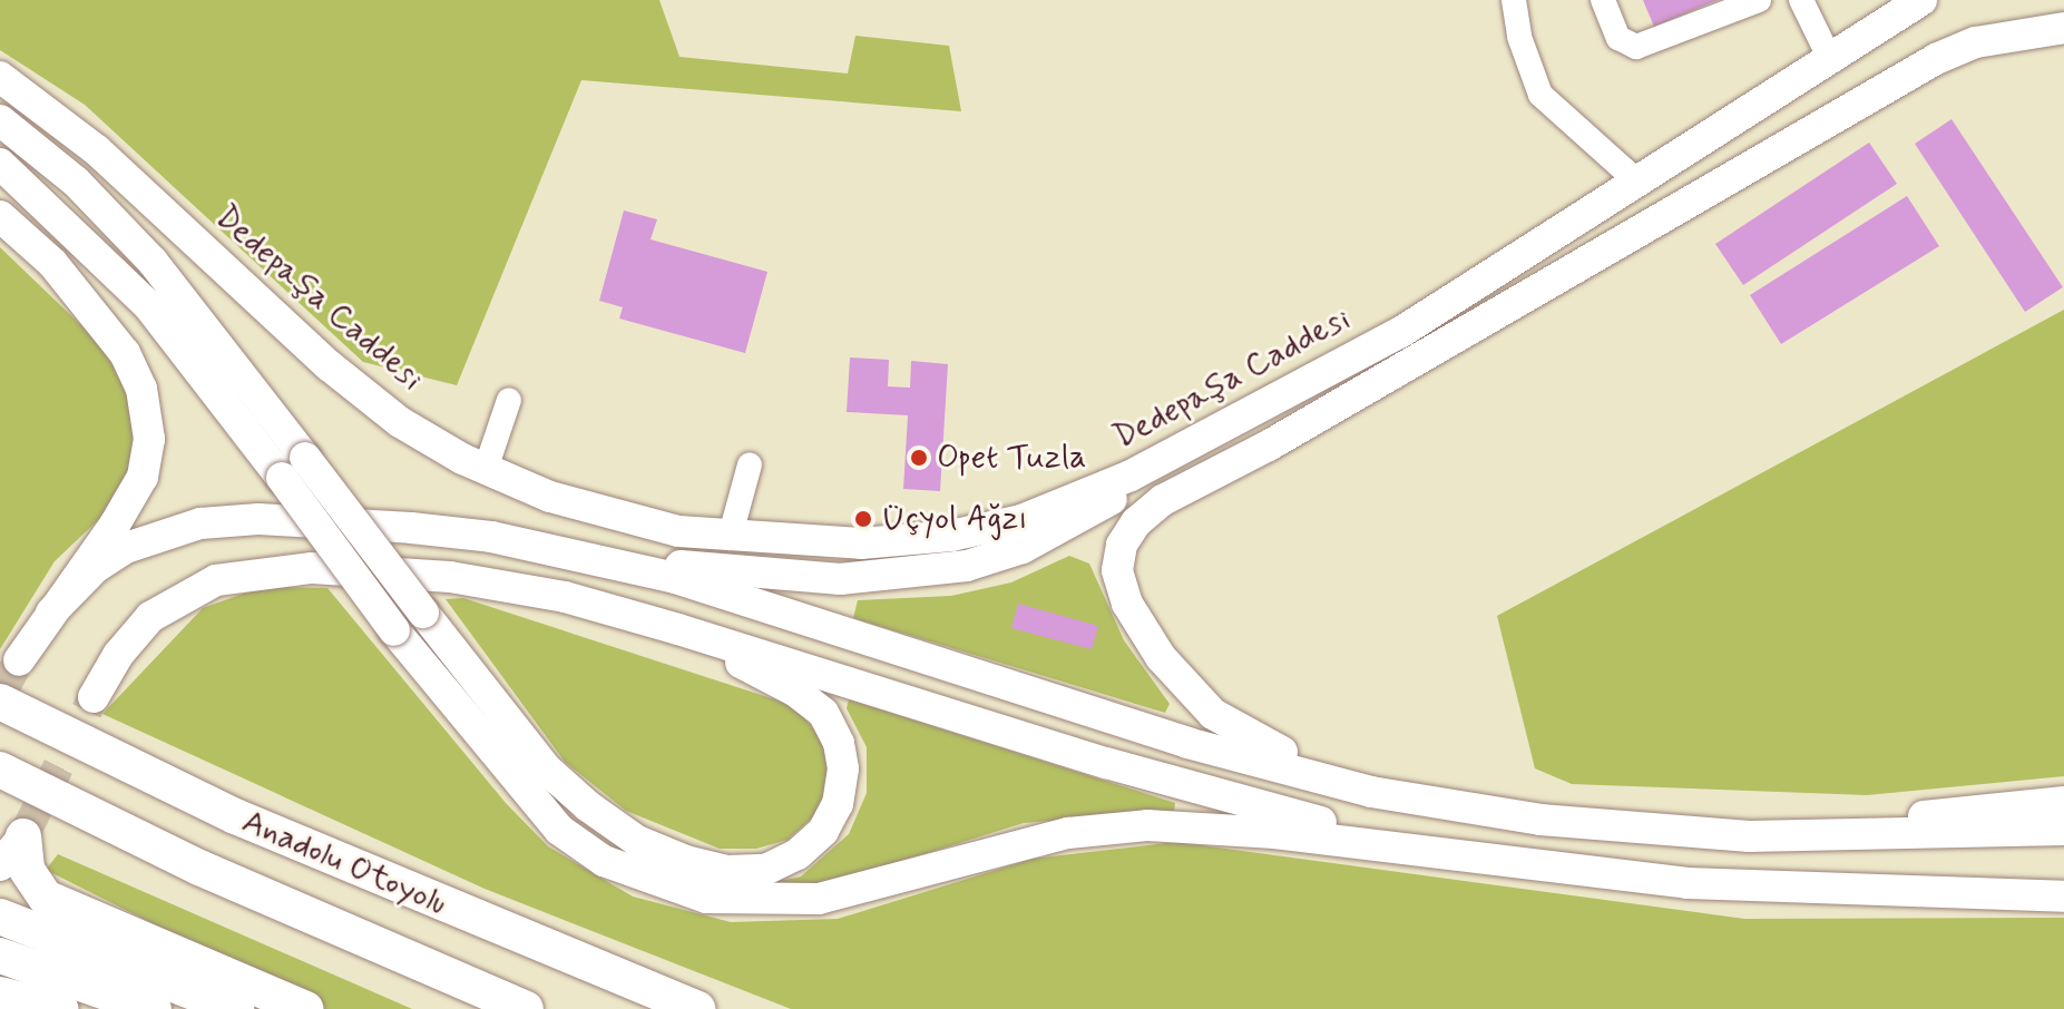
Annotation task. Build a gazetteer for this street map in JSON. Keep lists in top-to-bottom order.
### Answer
{
  "streets": {
    "highway": ["Anadolu Otoyolu"],
    "main road": ["Dedepaşa Caddesi"]
  },
  "places": ["Opet Tuzla", "Üçyol Ağzı"]
}
